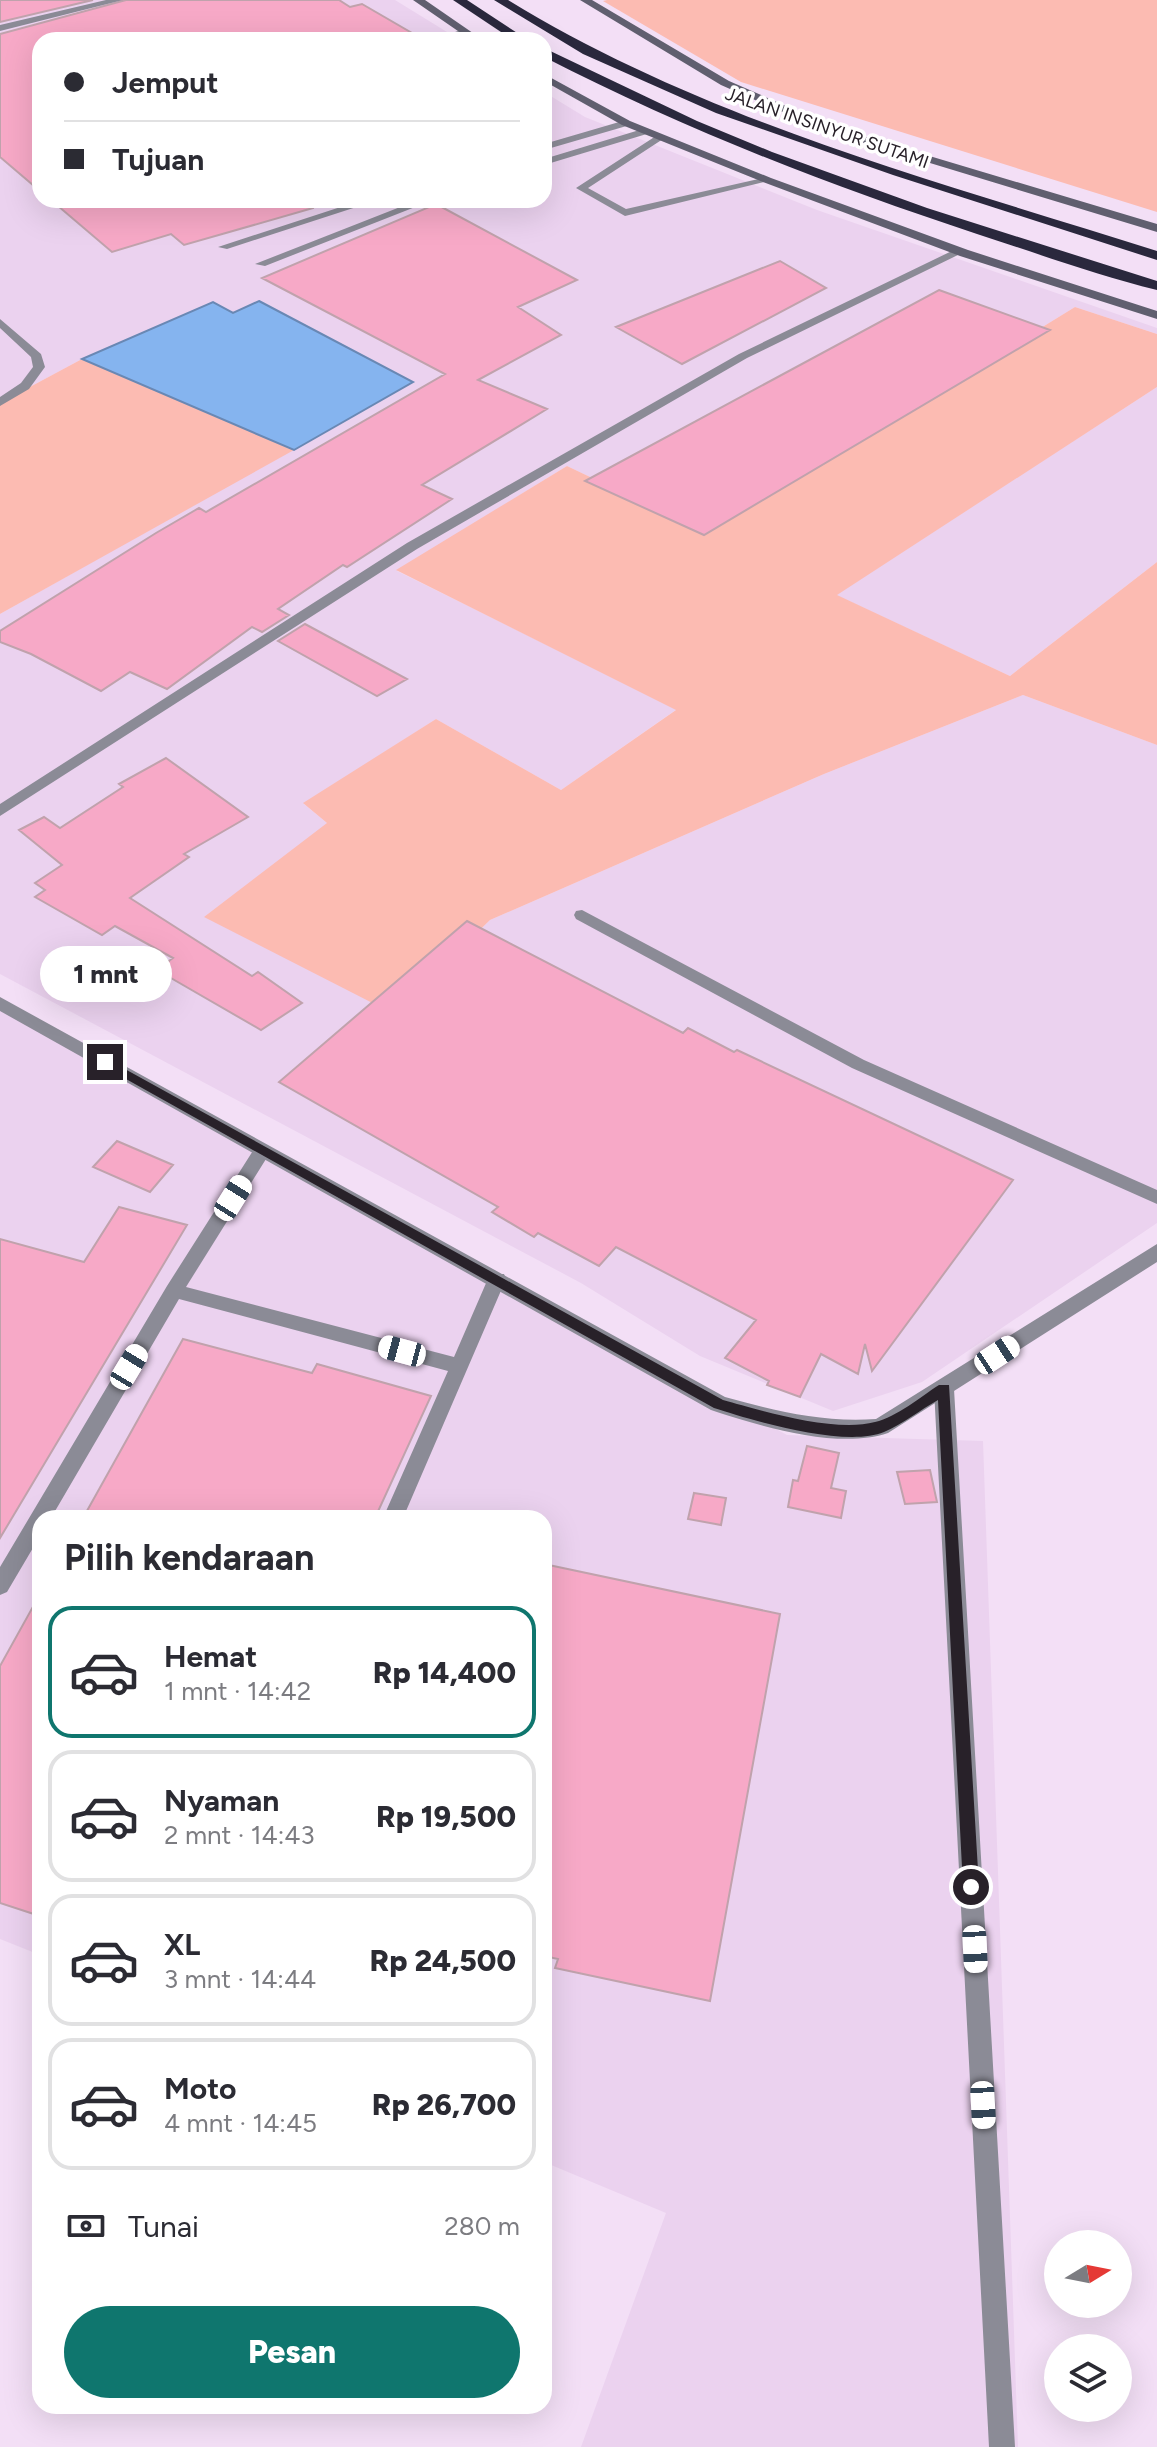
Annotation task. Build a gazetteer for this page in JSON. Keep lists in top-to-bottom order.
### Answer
{
  "streets": {
    "highway": ["JALAN INSINYUR SUTAMI"]
  },
  "north": "right",
  "page": {
    "banner": ["Jemput", "Tujuan"],
    "bubble": "1 mnt",
    "heading": "Pilih kendaraan",
    "list": [
      {
        "name": "Hemat",
        "note": "1 mnt · 14:42",
        "value": "Rp 14,400"
      },
      {
        "name": "Nyaman",
        "note": "2 mnt · 14:43",
        "value": "Rp 19,500"
      },
      {
        "name": "XL",
        "note": "3 mnt · 14:44",
        "value": "Rp 24,500"
      },
      {
        "name": "Moto",
        "note": "4 mnt · 14:45",
        "value": "Rp 26,700"
      }
    ],
    "pay": ["Tunai", "280 m"],
    "buttons": "Pesan"
  }
}
